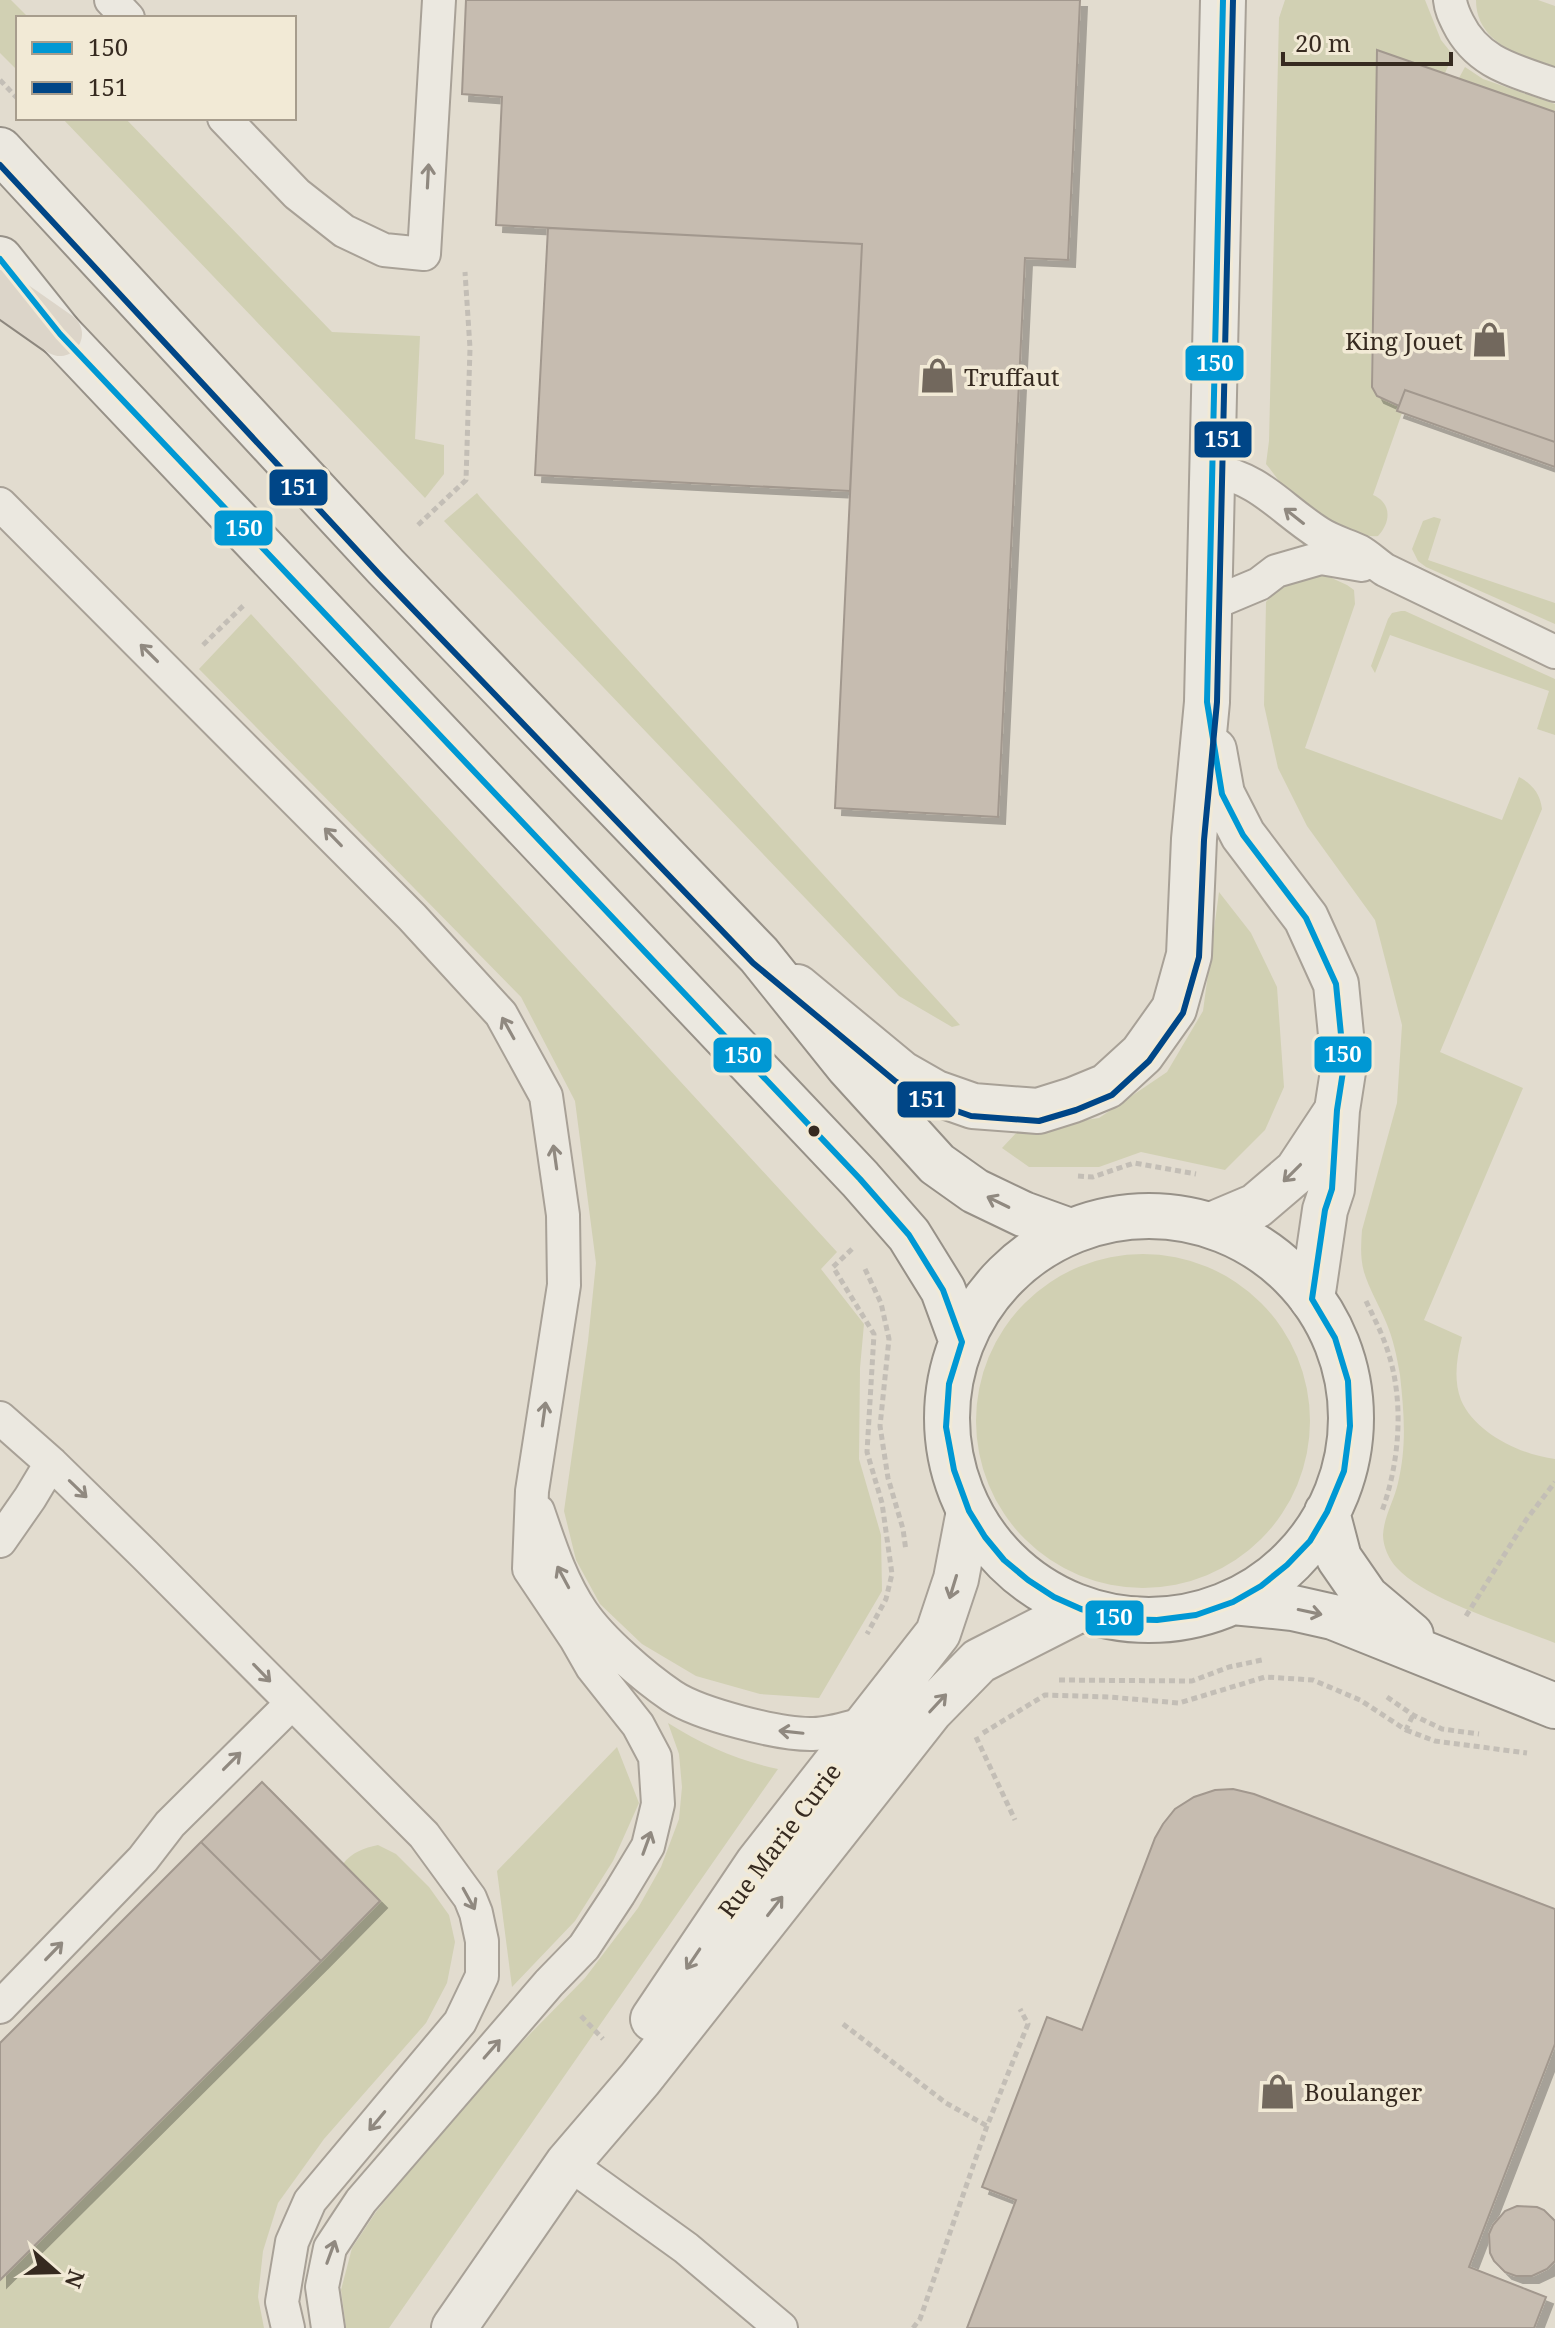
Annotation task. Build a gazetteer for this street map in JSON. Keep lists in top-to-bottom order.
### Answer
{
  "streets": {
    "main road": ["Rue Marie Curie"]
  },
  "places": {
    "shop": ["King Jouet", "Truffaut", "Boulanger"]
  },
  "lines": ["transit line 150", "transit line 151"],
  "legend": ["150", "151"],
  "scale_bar": "20 m",
  "north": "right"
}
